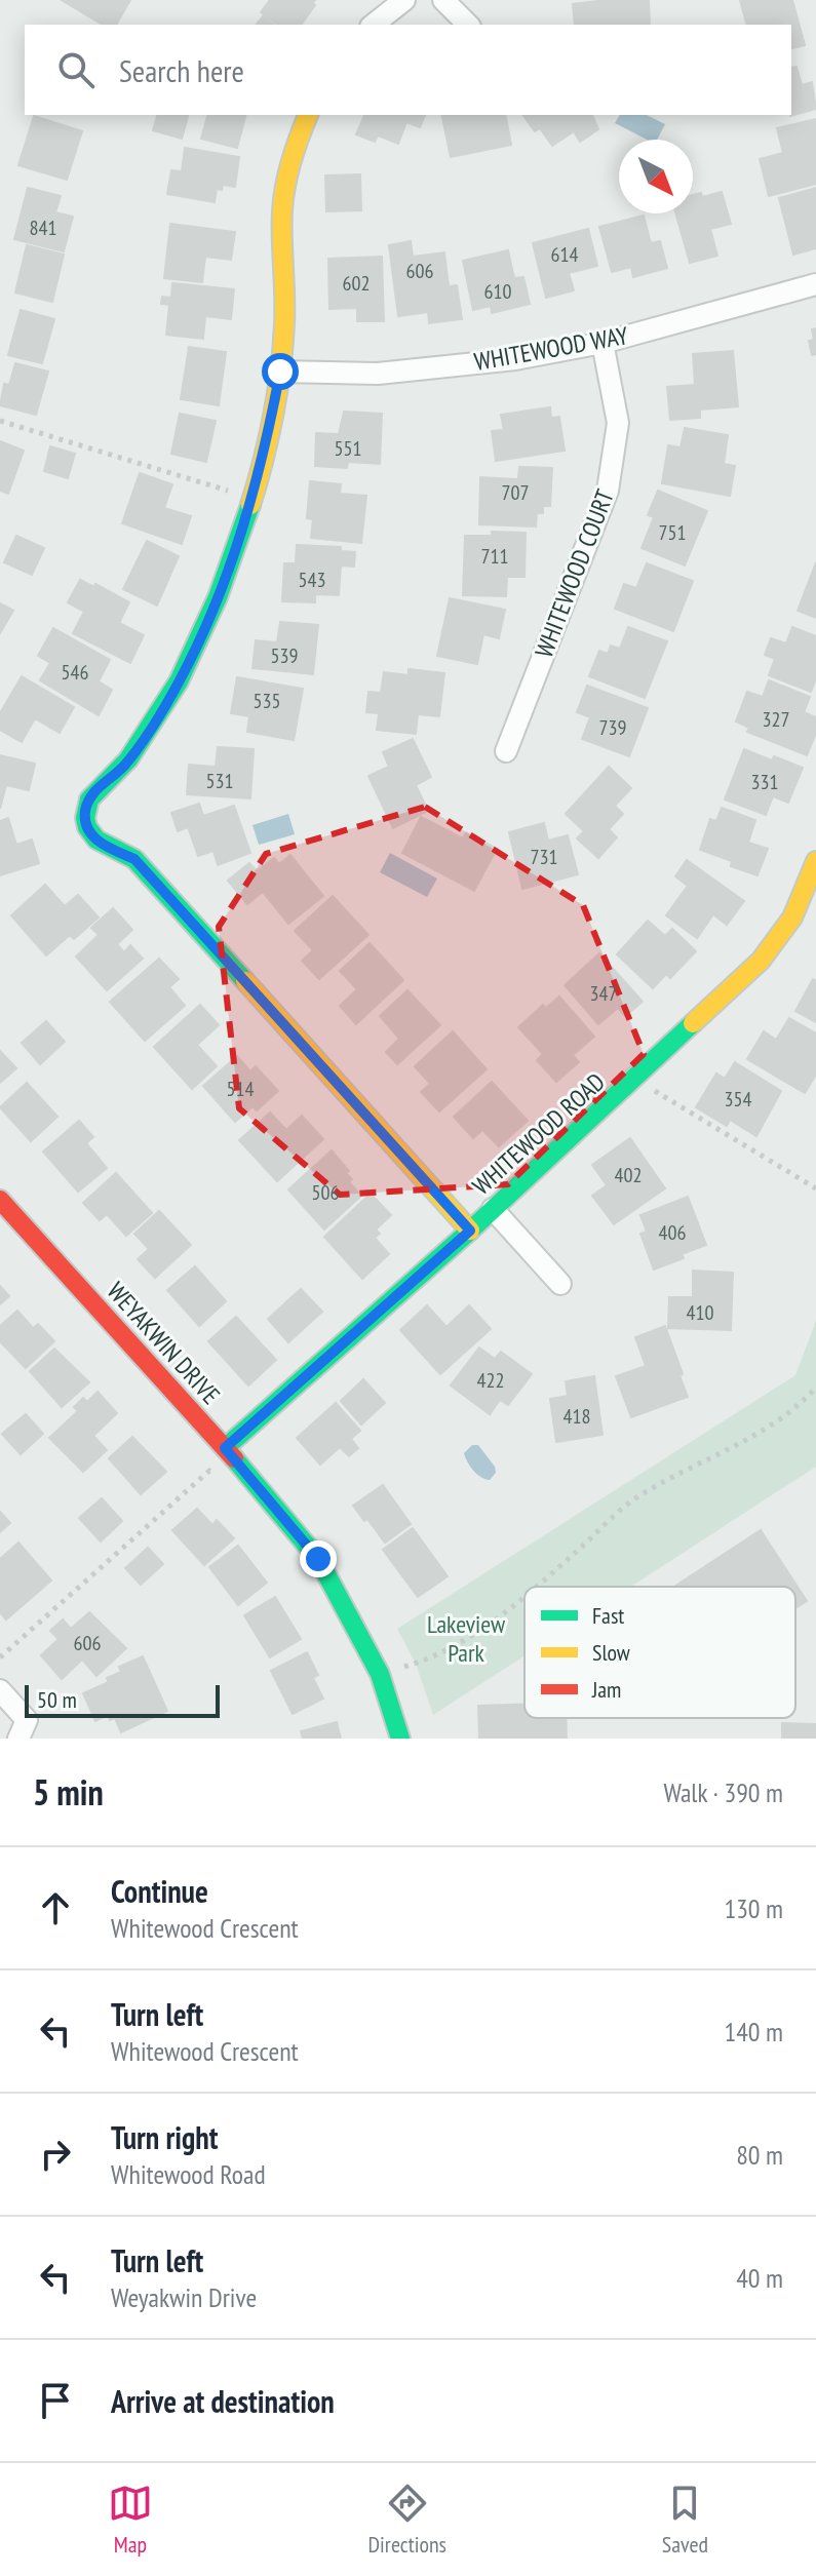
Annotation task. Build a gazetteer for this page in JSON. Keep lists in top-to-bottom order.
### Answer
{
  "streets": {
    "street": [
      "WHITEWOOD WAY",
      "WHITEWOOD COURT",
      "WHITEWOOD ROAD",
      "WEYAKWIN DRIVE"
    ]
  },
  "crossings": [
    ["WHITEWOOD WAY", "WHITEWOOD COURT"],
    ["WHITEWOOD ROAD", "WEYAKWIN DRIVE"]
  ],
  "parks": ["Lakeview Park"],
  "house_numbers": [
    "841",
    "614",
    "606",
    "602",
    "610",
    "551",
    "707",
    "751",
    "711",
    "543",
    "539",
    "546",
    "535",
    "327",
    "739",
    "531",
    "331",
    "731",
    "347",
    "514",
    "354",
    "402",
    "506",
    "406",
    "410",
    "422",
    "418",
    "606"
  ],
  "legend": ["Fast", "Slow", "Jam"],
  "scale_bar": "50 m",
  "north": "bottom right",
  "page": {
    "search": "Search here",
    "scale": "50 m",
    "heading": ["5 min", "Walk · 390 m"],
    "list": [
      ["Continue", "Whitewood Crescent", "130 m"],
      ["Turn left", "Whitewood Crescent", "140 m"],
      ["Turn right", "Whitewood Road", "80 m"],
      ["Turn left", "Weyakwin Drive", "40 m"],
      "Arrive at destination"
    ],
    "nav": ["Map", "Directions", "Saved"]
  }
}
